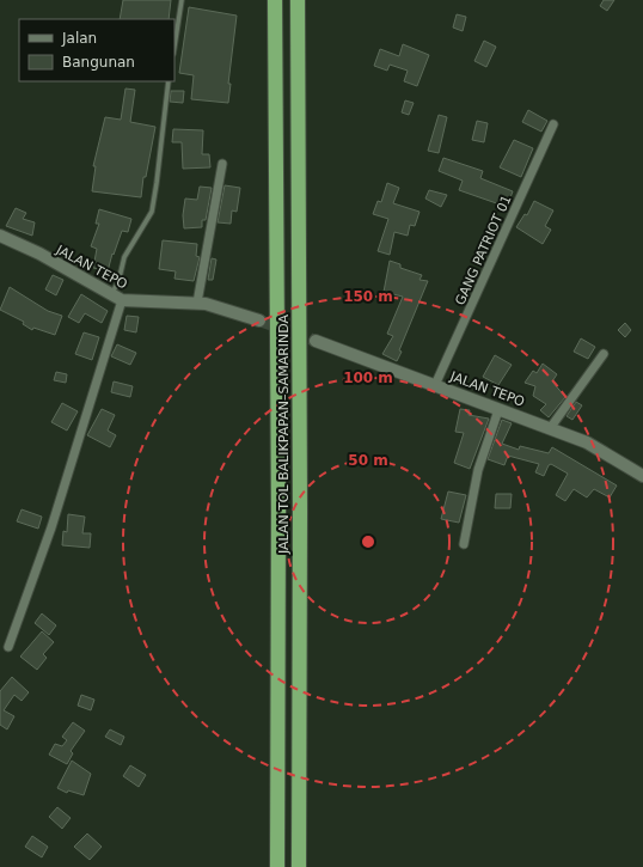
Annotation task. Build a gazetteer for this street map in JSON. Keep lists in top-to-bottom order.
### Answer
{
  "streets": {
    "highway": ["JALAN TOL BALIKPAPAN–SAMARINDA"],
    "street": ["GANG PATRIOT 01", "JALAN TEPO"]
  },
  "crossings": [
    ["GANG PATRIOT 01", "JALAN TEPO"]
  ],
  "legend": ["Jalan", "Bangunan"],
  "rings": ["150 m", "100 m", "50 m"]
}
